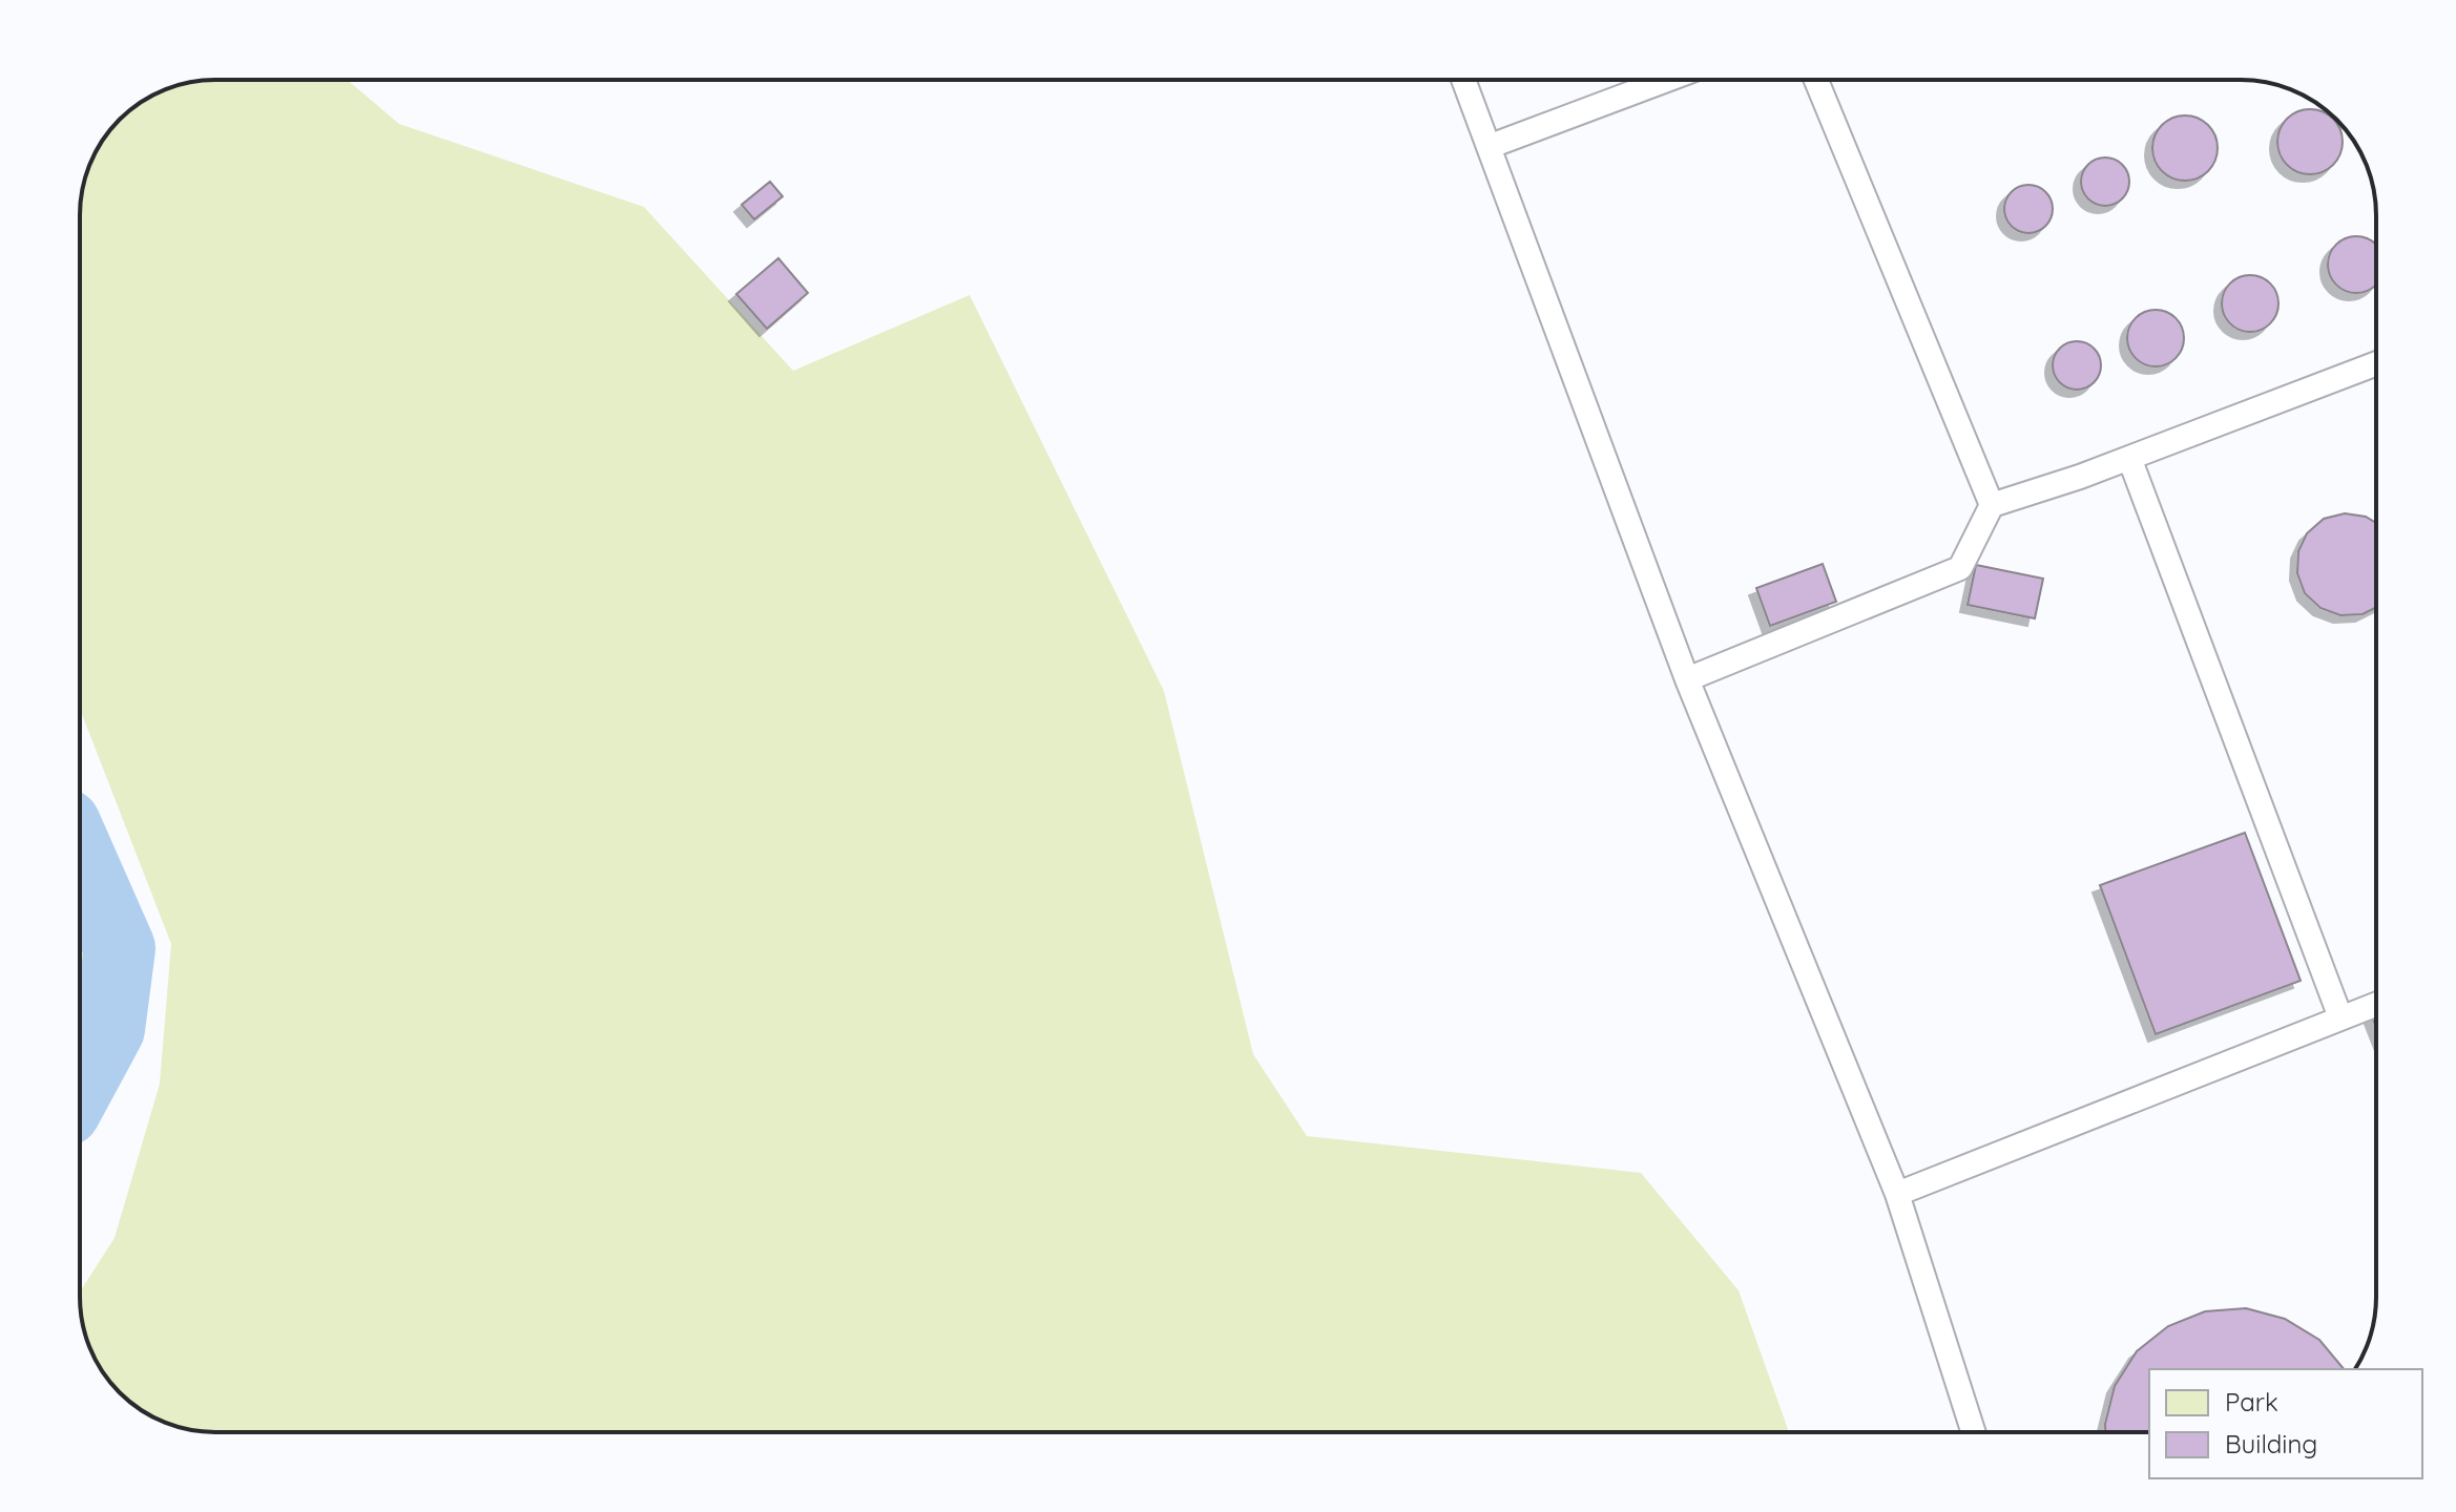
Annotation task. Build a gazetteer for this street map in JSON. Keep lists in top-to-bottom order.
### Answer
{
  "legend": ["Park", "Building"]
}
